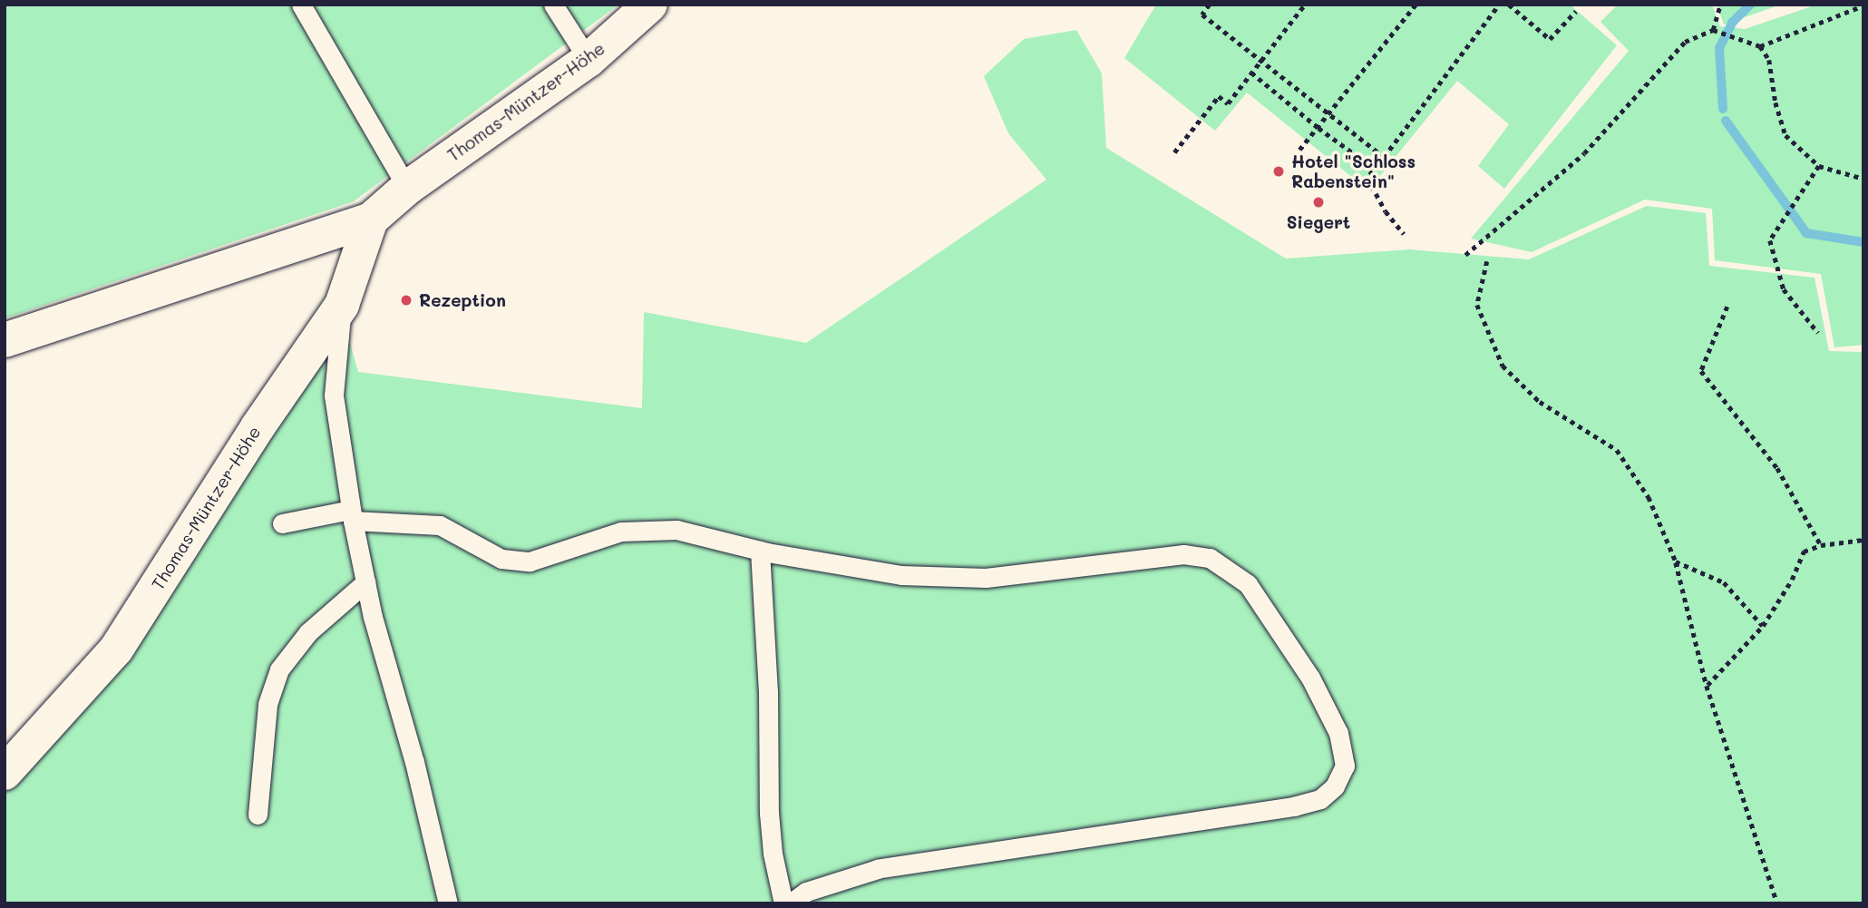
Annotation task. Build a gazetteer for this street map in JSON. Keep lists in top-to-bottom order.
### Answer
{
  "streets": {
    "street": ["Thomas-Müntzer-Höhe"]
  },
  "places": ["Hotel \"Schloss Rabenstein\"", "Siegert", "Rezeption"]
}
